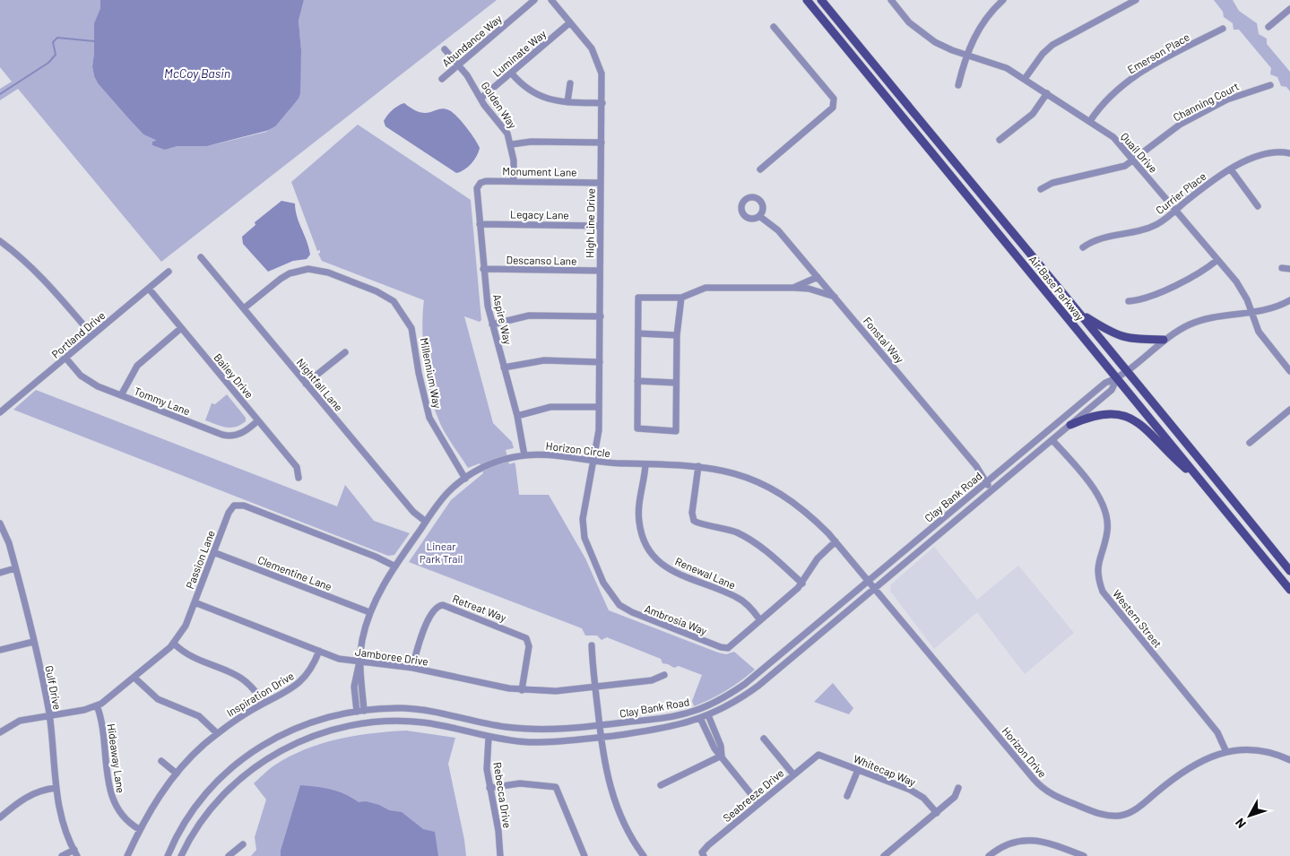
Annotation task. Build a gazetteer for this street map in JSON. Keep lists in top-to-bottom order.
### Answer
{
  "streets": {
    "main road": ["Air Base Parkway"],
    "street": [
      "Abundance Way",
      "Luminate Way",
      "Emerson Place",
      "Channing Court",
      "Golden Way",
      "Quail Drive",
      "Monument Lane",
      "Currier Place",
      "Legacy Lane",
      "High Line Drive",
      "Descanso Lane",
      "Aspire Way",
      "Portland Drive",
      "Fonstal Way",
      "Millennium Way",
      "Bailey Drive",
      "Nightfall Lane",
      "Tommy Lane",
      "Horizon Circle",
      "Clay Bank Road",
      "Passion Lane",
      "Clementine Lane",
      "Renewal Lane",
      "Retreat Way",
      "Western Street",
      "Ambrosia Way",
      "Jamboree Drive",
      "Gulf Drive",
      "Inspiration Drive",
      "Horizon Drive",
      "Hideaway Lane",
      "Whitecap Way",
      "Rebecca Drive",
      "Seabreeze Drive"
    ]
  },
  "crossings": [
    ["Abundance Way", "Golden Way"],
    ["Luminate Way", "Golden Way"],
    ["Luminate Way", "High Line Drive"],
    ["Emerson Place", "Quail Drive"],
    ["Channing Court", "Quail Drive"],
    ["Golden Way", "Monument Lane"],
    ["Quail Drive", "Currier Place"],
    ["Quail Drive", "Clay Bank Road"],
    ["Monument Lane", "High Line Drive"],
    ["Monument Lane", "Aspire Way"],
    ["Legacy Lane", "High Line Drive"],
    ["Legacy Lane", "Aspire Way"],
    ["High Line Drive", "Descanso Lane"],
    ["High Line Drive", "Horizon Circle"],
    ["High Line Drive", "Ambrosia Way"],
    ["Descanso Lane", "Aspire Way"],
    ["Air Base Parkway", "Clay Bank Road"],
    ["Aspire Way", "Horizon Circle"],
    ["Portland Drive", "Bailey Drive"],
    ["Portland Drive", "Tommy Lane"],
    ["Fonstal Way", "Clay Bank Road"],
    ["Millennium Way", "Nightfall Lane"],
    ["Millennium Way", "Horizon Circle"],
    ["Bailey Drive", "Tommy Lane"],
    ["Nightfall Lane", "Horizon Circle"],
    ["Horizon Circle", "Clay Bank Road"],
    ["Horizon Circle", "Passion Lane"],
    ["Horizon Circle", "Clementine Lane"],
    ["Horizon Circle", "Renewal Lane"],
    ["Horizon Circle", "Ambrosia Way"],
    ["Horizon Circle", "Jamboree Drive"],
    ["Horizon Circle", "Horizon Drive"],
    ["Clay Bank Road", "Western Street"],
    ["Clay Bank Road", "Horizon Drive"],
    ["Clay Bank Road", "Rebecca Drive"],
    ["Passion Lane", "Clementine Lane"],
    ["Passion Lane", "Jamboree Drive"],
    ["Passion Lane", "Gulf Drive"],
    ["Passion Lane", "Hideaway Lane"],
    ["Renewal Lane", "Ambrosia Way"],
    ["Retreat Way", "Jamboree Drive"],
    ["Western Street", "Horizon Drive"],
    ["Jamboree Drive", "Inspiration Drive"],
    ["Inspiration Drive", "Hideaway Lane"],
    ["Whitecap Way", "Seabreeze Drive"]
  ],
  "water": ["McCoy Basin"],
  "parks": ["Linear Park Trail"],
  "north": "bottom left"
}
